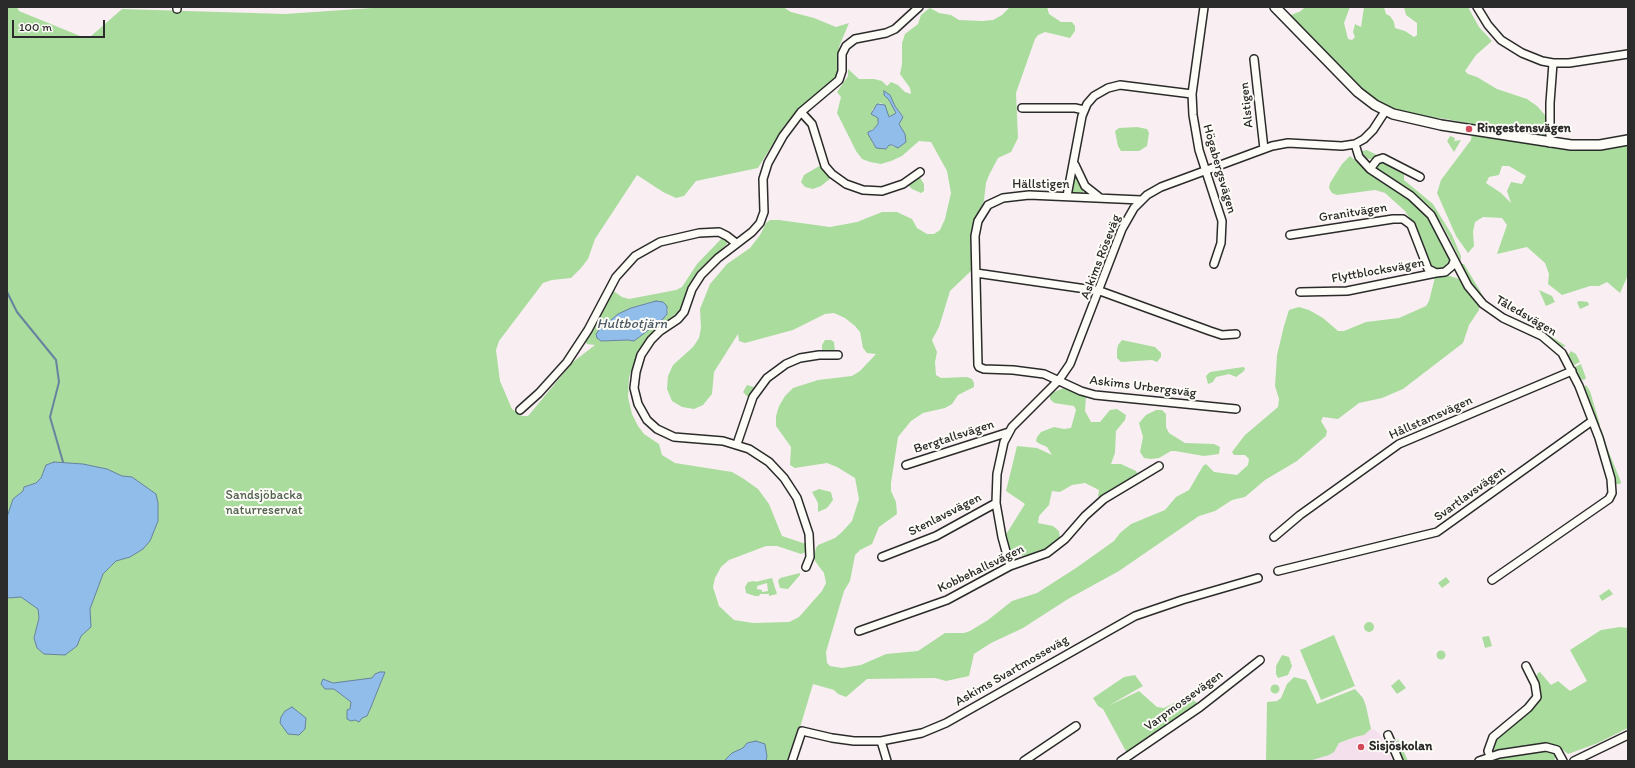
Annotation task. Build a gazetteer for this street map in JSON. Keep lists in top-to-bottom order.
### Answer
{
  "streets": {
    "street": [
      "Alstigen",
      "Högabergsvägen",
      "Hällstigen",
      "Granitvägen",
      "Askims Röseväg",
      "Flyttblocksvägen",
      "Tåledsvägen",
      "Askims Urbergsväg",
      "Hållstamsvägen",
      "Bergtallsvägen",
      "Svartlavsvägen",
      "Stenlavsvägen",
      "Kobbehallsvägen",
      "Askims Svartmosseväg",
      "Varpmossevägen"
    ]
  },
  "crossings": [
    ["Alstigen", "Askims Röseväg"],
    ["Högabergsvägen", "Hällstigen"],
    ["Högabergsvägen", "Askims Röseväg"],
    ["Hällstigen", "Askims Röseväg"],
    ["Hällstigen", "Askims Urbergsväg"],
    ["Granitvägen", "Flyttblocksvägen"],
    ["Askims Röseväg", "Tåledsvägen"],
    ["Askims Röseväg", "Askims Urbergsväg"],
    ["Askims Röseväg", "Bergtallsvägen"],
    ["Askims Röseväg", "Stenlavsvägen"],
    ["Askims Röseväg", "Kobbehallsvägen"],
    ["Tåledsvägen", "Hållstamsvägen"],
    ["Tåledsvägen", "Svartlavsvägen"]
  ],
  "water": ["Hultbotjärn"],
  "parks": ["Sandsjöbacka naturreservat"],
  "places": ["Ringestensvägen", "Sisjöskolan"],
  "scale_bar": "100 m"
}
